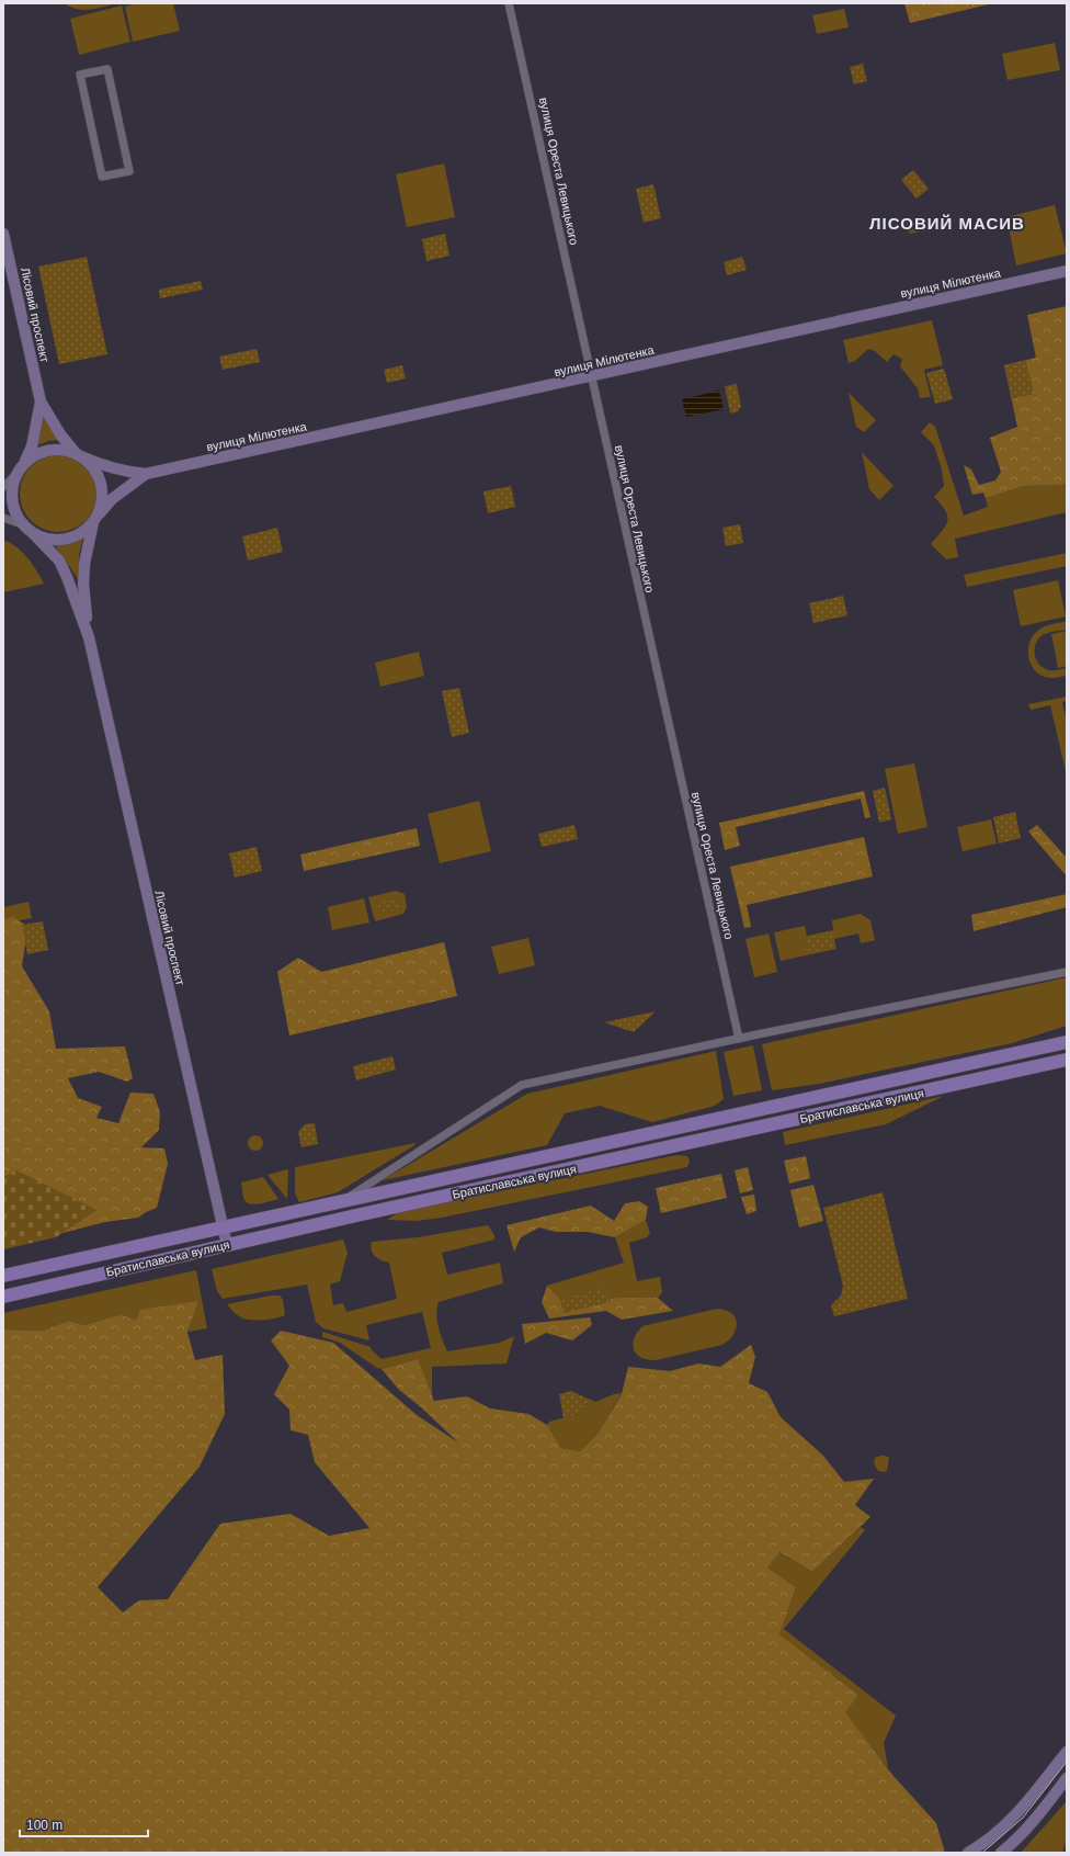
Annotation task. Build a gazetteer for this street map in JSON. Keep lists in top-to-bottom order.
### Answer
{
  "streets": {
    "main road": ["Братиславська вулиця"],
    "street": ["вулиця Ореста Левицького", "вулиця Мілютенка", "Лісовий проспект"]
  },
  "crossings": [
    ["вулиця Ореста Левицького", "вулиця Мілютенка"],
    ["вулиця Мілютенка", "Лісовий проспект"],
    ["Лісовий проспект", "Братиславська вулиця"]
  ],
  "districts": ["ЛІСОВИЙ МАСИВ"],
  "scale_bar": "100 m"
}
